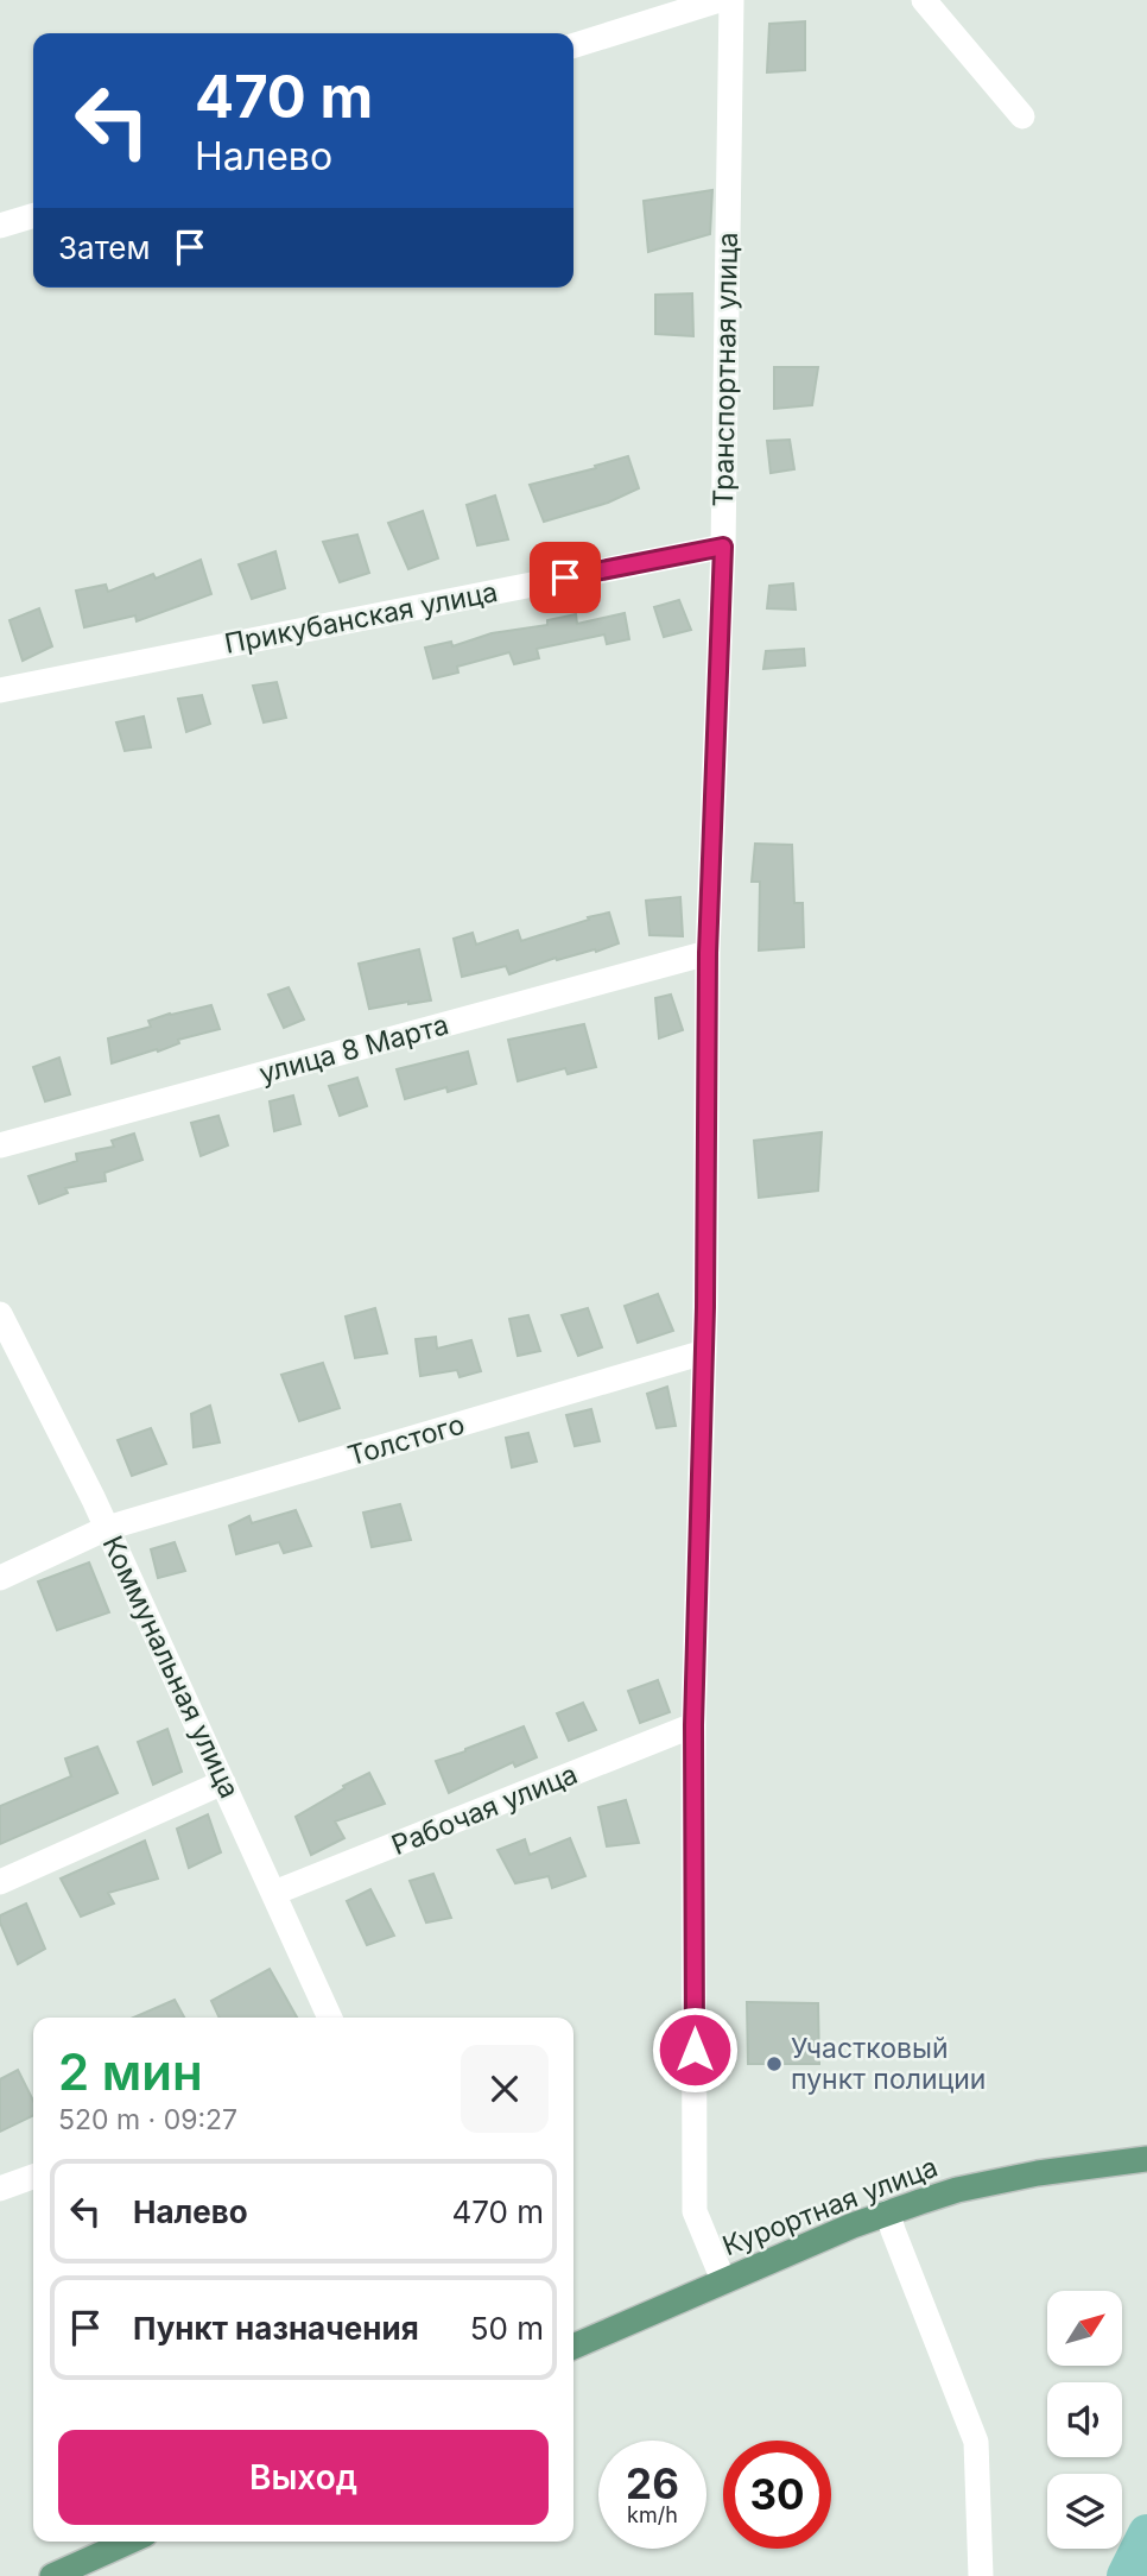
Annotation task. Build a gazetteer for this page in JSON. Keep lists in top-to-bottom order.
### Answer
{
  "streets": {
    "main road": ["Курортная улица"],
    "street": [
      "Транспортная улица",
      "Прикубанская улица",
      "улица 8 Марта",
      "Толстого",
      "Коммунальная улица",
      "Рабочая улица"
    ]
  },
  "crossings": [
    ["Транспортная улица", "Прикубанская улица"],
    ["Транспортная улица", "улица 8 Марта"],
    ["Транспортная улица", "Толстого"],
    ["Транспортная улица", "Рабочая улица"],
    ["Транспортная улица", "Курортная улица"],
    ["Толстого", "Коммунальная улица"],
    ["Коммунальная улица", "Рабочая улица"]
  ],
  "places": ["Участковый пункт полиции"],
  "north": "top right",
  "page": {
    "turn": ["470 m", "Налево"],
    "then": "Затем",
    "heading": ["2 мин", "520 m · 09:27"],
    "list": [
      {
        "name": "Налево",
        "value": "470 m"
      },
      {
        "name": "Пункт назначения",
        "value": "50 m"
      }
    ],
    "buttons": "Выход",
    "speed": "26 km/h",
    "limit": "30"
  }
}
